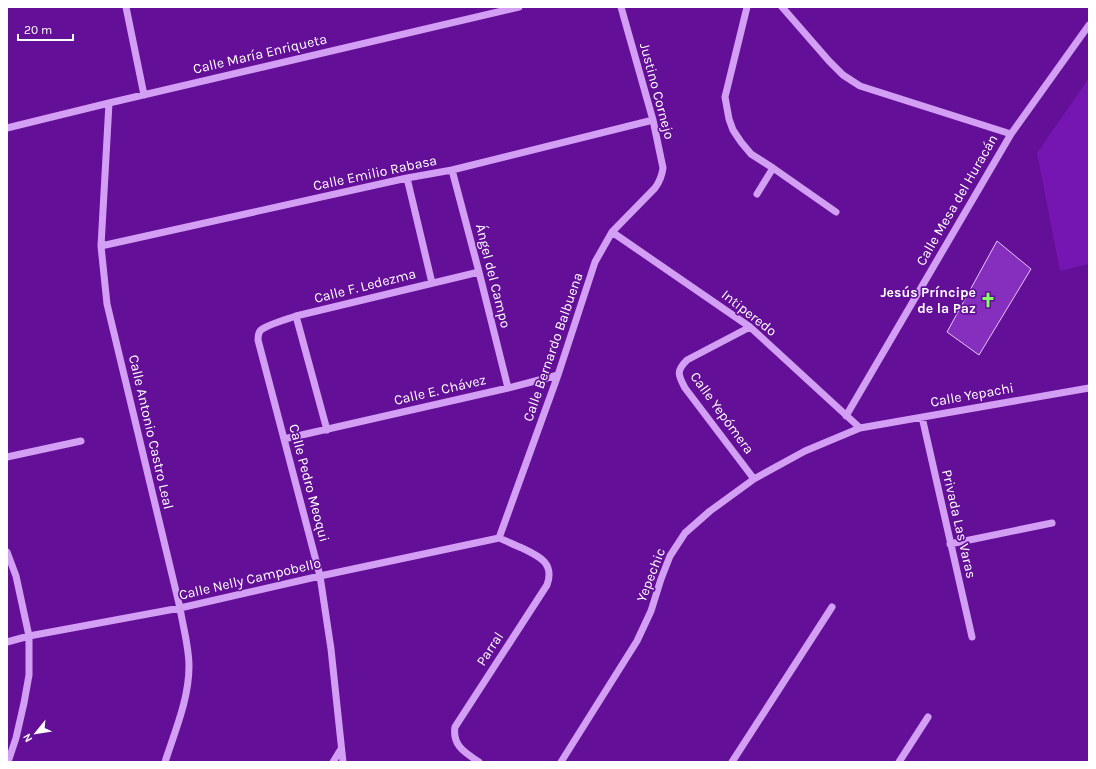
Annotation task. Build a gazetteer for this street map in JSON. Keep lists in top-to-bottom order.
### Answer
{
  "streets": {
    "street": [
      "Calle María Enriqueta",
      "Justino Cornejo",
      "Calle Emilio Rabasa",
      "Calle Mesa del Huracán",
      "Ángel del Campo",
      "Calle F. Ledezma",
      "Intiperedo",
      "Calle Bernardo Balbuena",
      "Calle E. Chávez",
      "Calle Yepachi",
      "Calle Yepómera",
      "Calle Antonio Castro Leal",
      "Calle Pedro Meoqui",
      "Privada Las Varas",
      "Yepechic",
      "Calle Nelly Campobello",
      "Parral"
    ]
  },
  "crossings": [
    ["Calle María Enriqueta", "Calle Antonio Castro Leal"],
    ["Justino Cornejo", "Calle Emilio Rabasa"],
    ["Justino Cornejo", "Calle Bernardo Balbuena"],
    ["Calle Emilio Rabasa", "Ángel del Campo"],
    ["Calle Emilio Rabasa", "Calle Antonio Castro Leal"],
    ["Calle Mesa del Huracán", "Intiperedo"],
    ["Ángel del Campo", "Calle F. Ledezma"],
    ["Ángel del Campo", "Calle E. Chávez"],
    ["Calle F. Ledezma", "Calle Pedro Meoqui"],
    ["Intiperedo", "Calle Bernardo Balbuena"],
    ["Intiperedo", "Calle Yepachi"],
    ["Intiperedo", "Calle Yepómera"],
    ["Intiperedo", "Yepechic"],
    ["Calle Bernardo Balbuena", "Calle E. Chávez"],
    ["Calle Bernardo Balbuena", "Calle Nelly Campobello"],
    ["Calle Bernardo Balbuena", "Parral"],
    ["Calle E. Chávez", "Calle Pedro Meoqui"],
    ["Calle Yepachi", "Privada Las Varas"],
    ["Calle Yepachi", "Yepechic"],
    ["Calle Yepómera", "Yepechic"],
    ["Calle Antonio Castro Leal", "Calle Nelly Campobello"],
    ["Calle Pedro Meoqui", "Calle Nelly Campobello"],
    ["Calle Nelly Campobello", "Parral"]
  ],
  "places": {
    "church": ["Jesús Príncipe de la Paz"]
  },
  "scale_bar": "20 m",
  "north": "bottom left"
}
